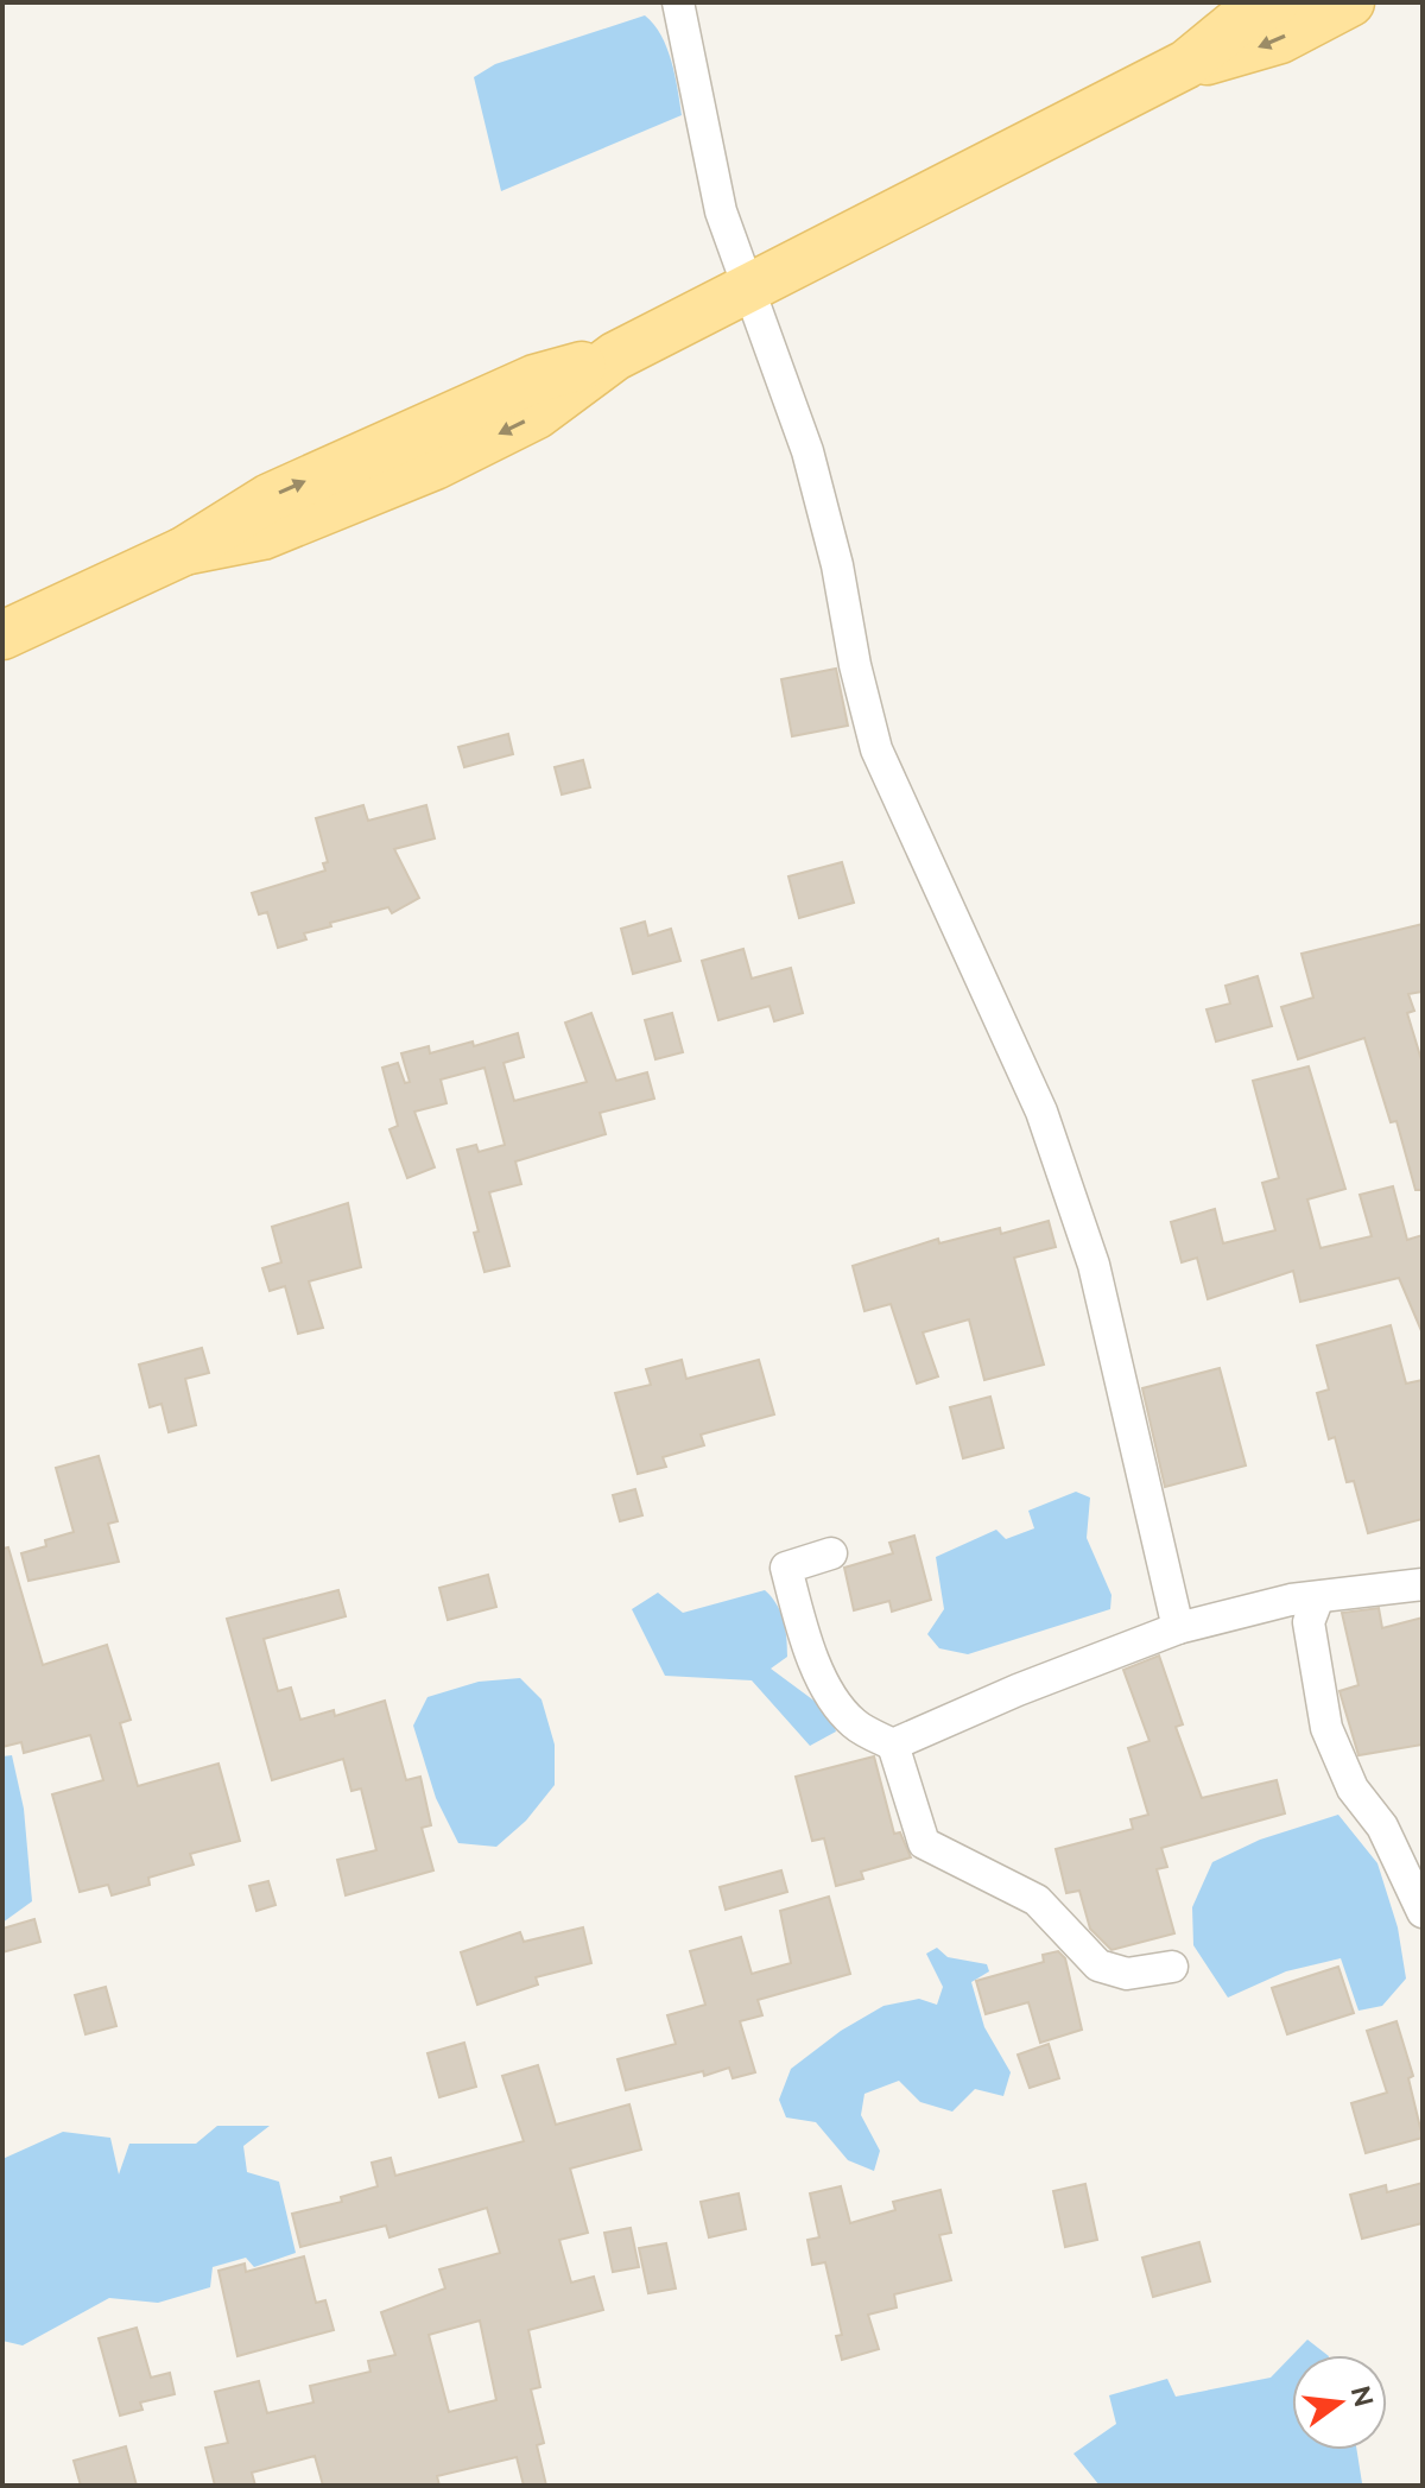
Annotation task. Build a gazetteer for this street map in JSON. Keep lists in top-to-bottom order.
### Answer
{
  "north": "right"
}
